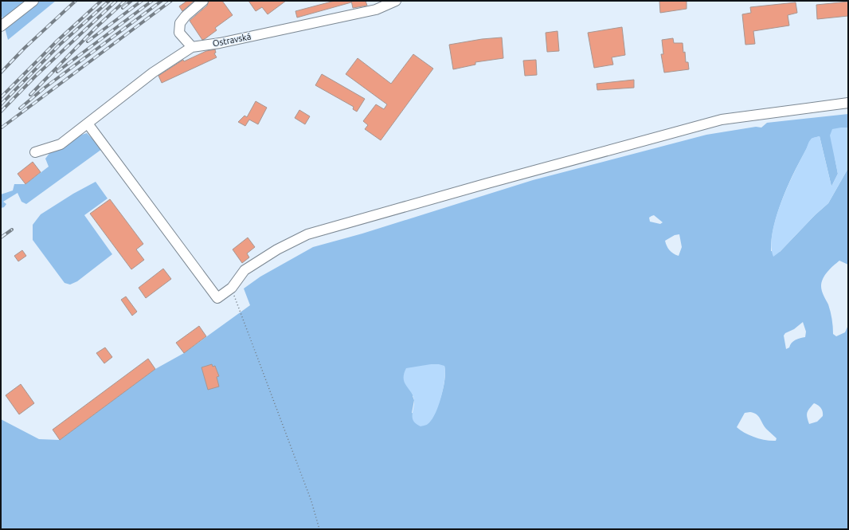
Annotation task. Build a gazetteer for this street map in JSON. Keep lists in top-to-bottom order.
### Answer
{
  "streets": {
    "street": ["Ostravská"]
  }
}
